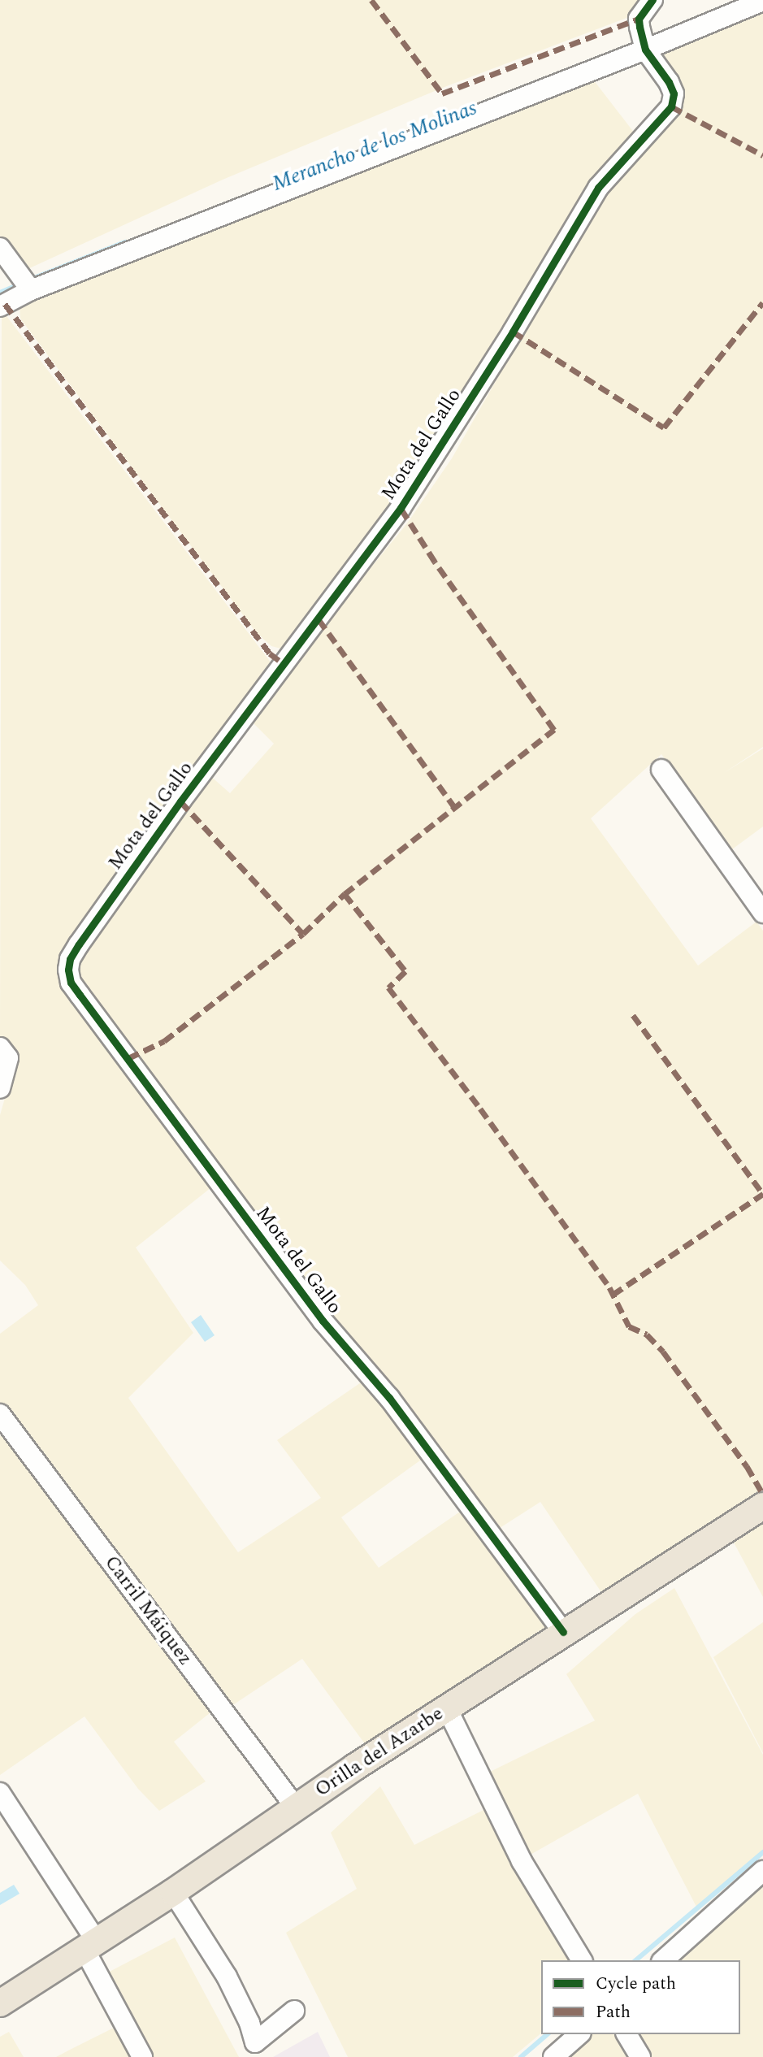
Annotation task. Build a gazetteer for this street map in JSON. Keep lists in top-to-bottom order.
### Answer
{
  "streets": {
    "main road": ["Orilla del Azarbe"],
    "street": ["Mota del Gallo", "Carril Máiquez"]
  },
  "crossings": [
    ["Mota del Gallo", "Orilla del Azarbe"],
    ["Carril Máiquez", "Orilla del Azarbe"]
  ],
  "water": ["Merancho de los Molinas"],
  "legend": ["Cycle path", "Path"]
}
